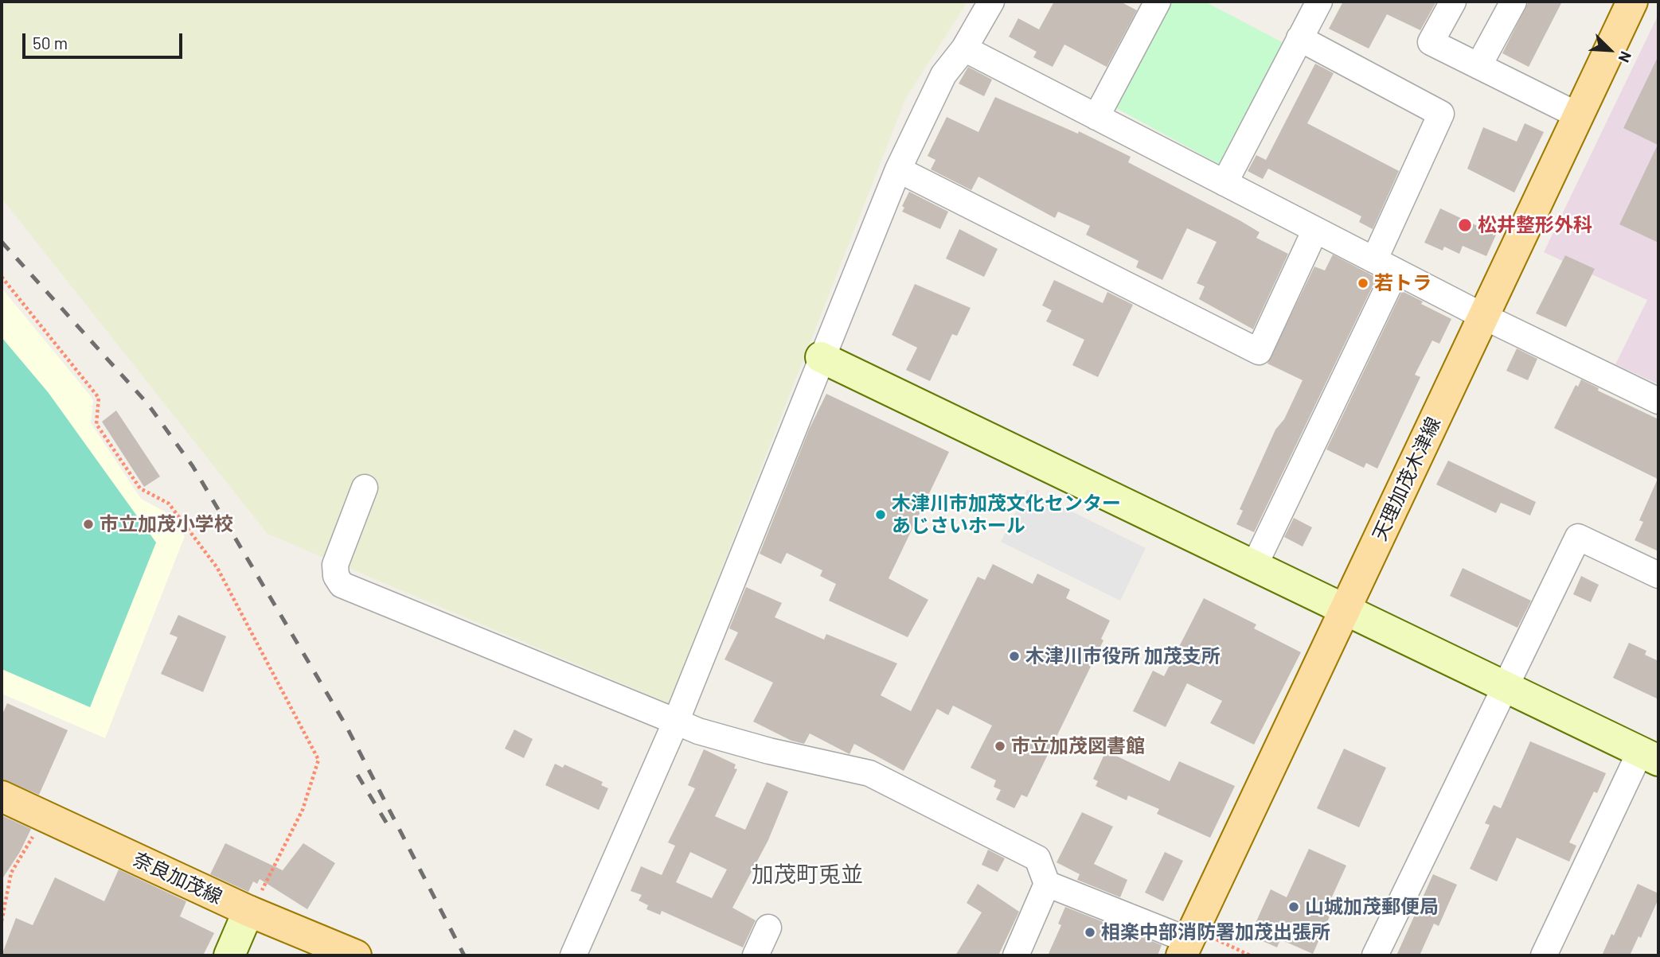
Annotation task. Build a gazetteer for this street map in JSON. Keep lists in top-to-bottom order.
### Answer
{
  "streets": {
    "main road": ["天理加茂木津線", "奈良加茂線"]
  },
  "districts": ["加茂町兎並"],
  "places": [
    "松井整形外科",
    "若トラ",
    "木津川市加茂文化センター あじさいホール",
    "市立加茂小学校",
    "木津川市役所 加茂支所",
    "市立加茂図書館",
    "山城加茂郵便局",
    "相楽中部消防署加茂出張所"
  ],
  "scale_bar": "50 m",
  "north": "bottom right"
}
